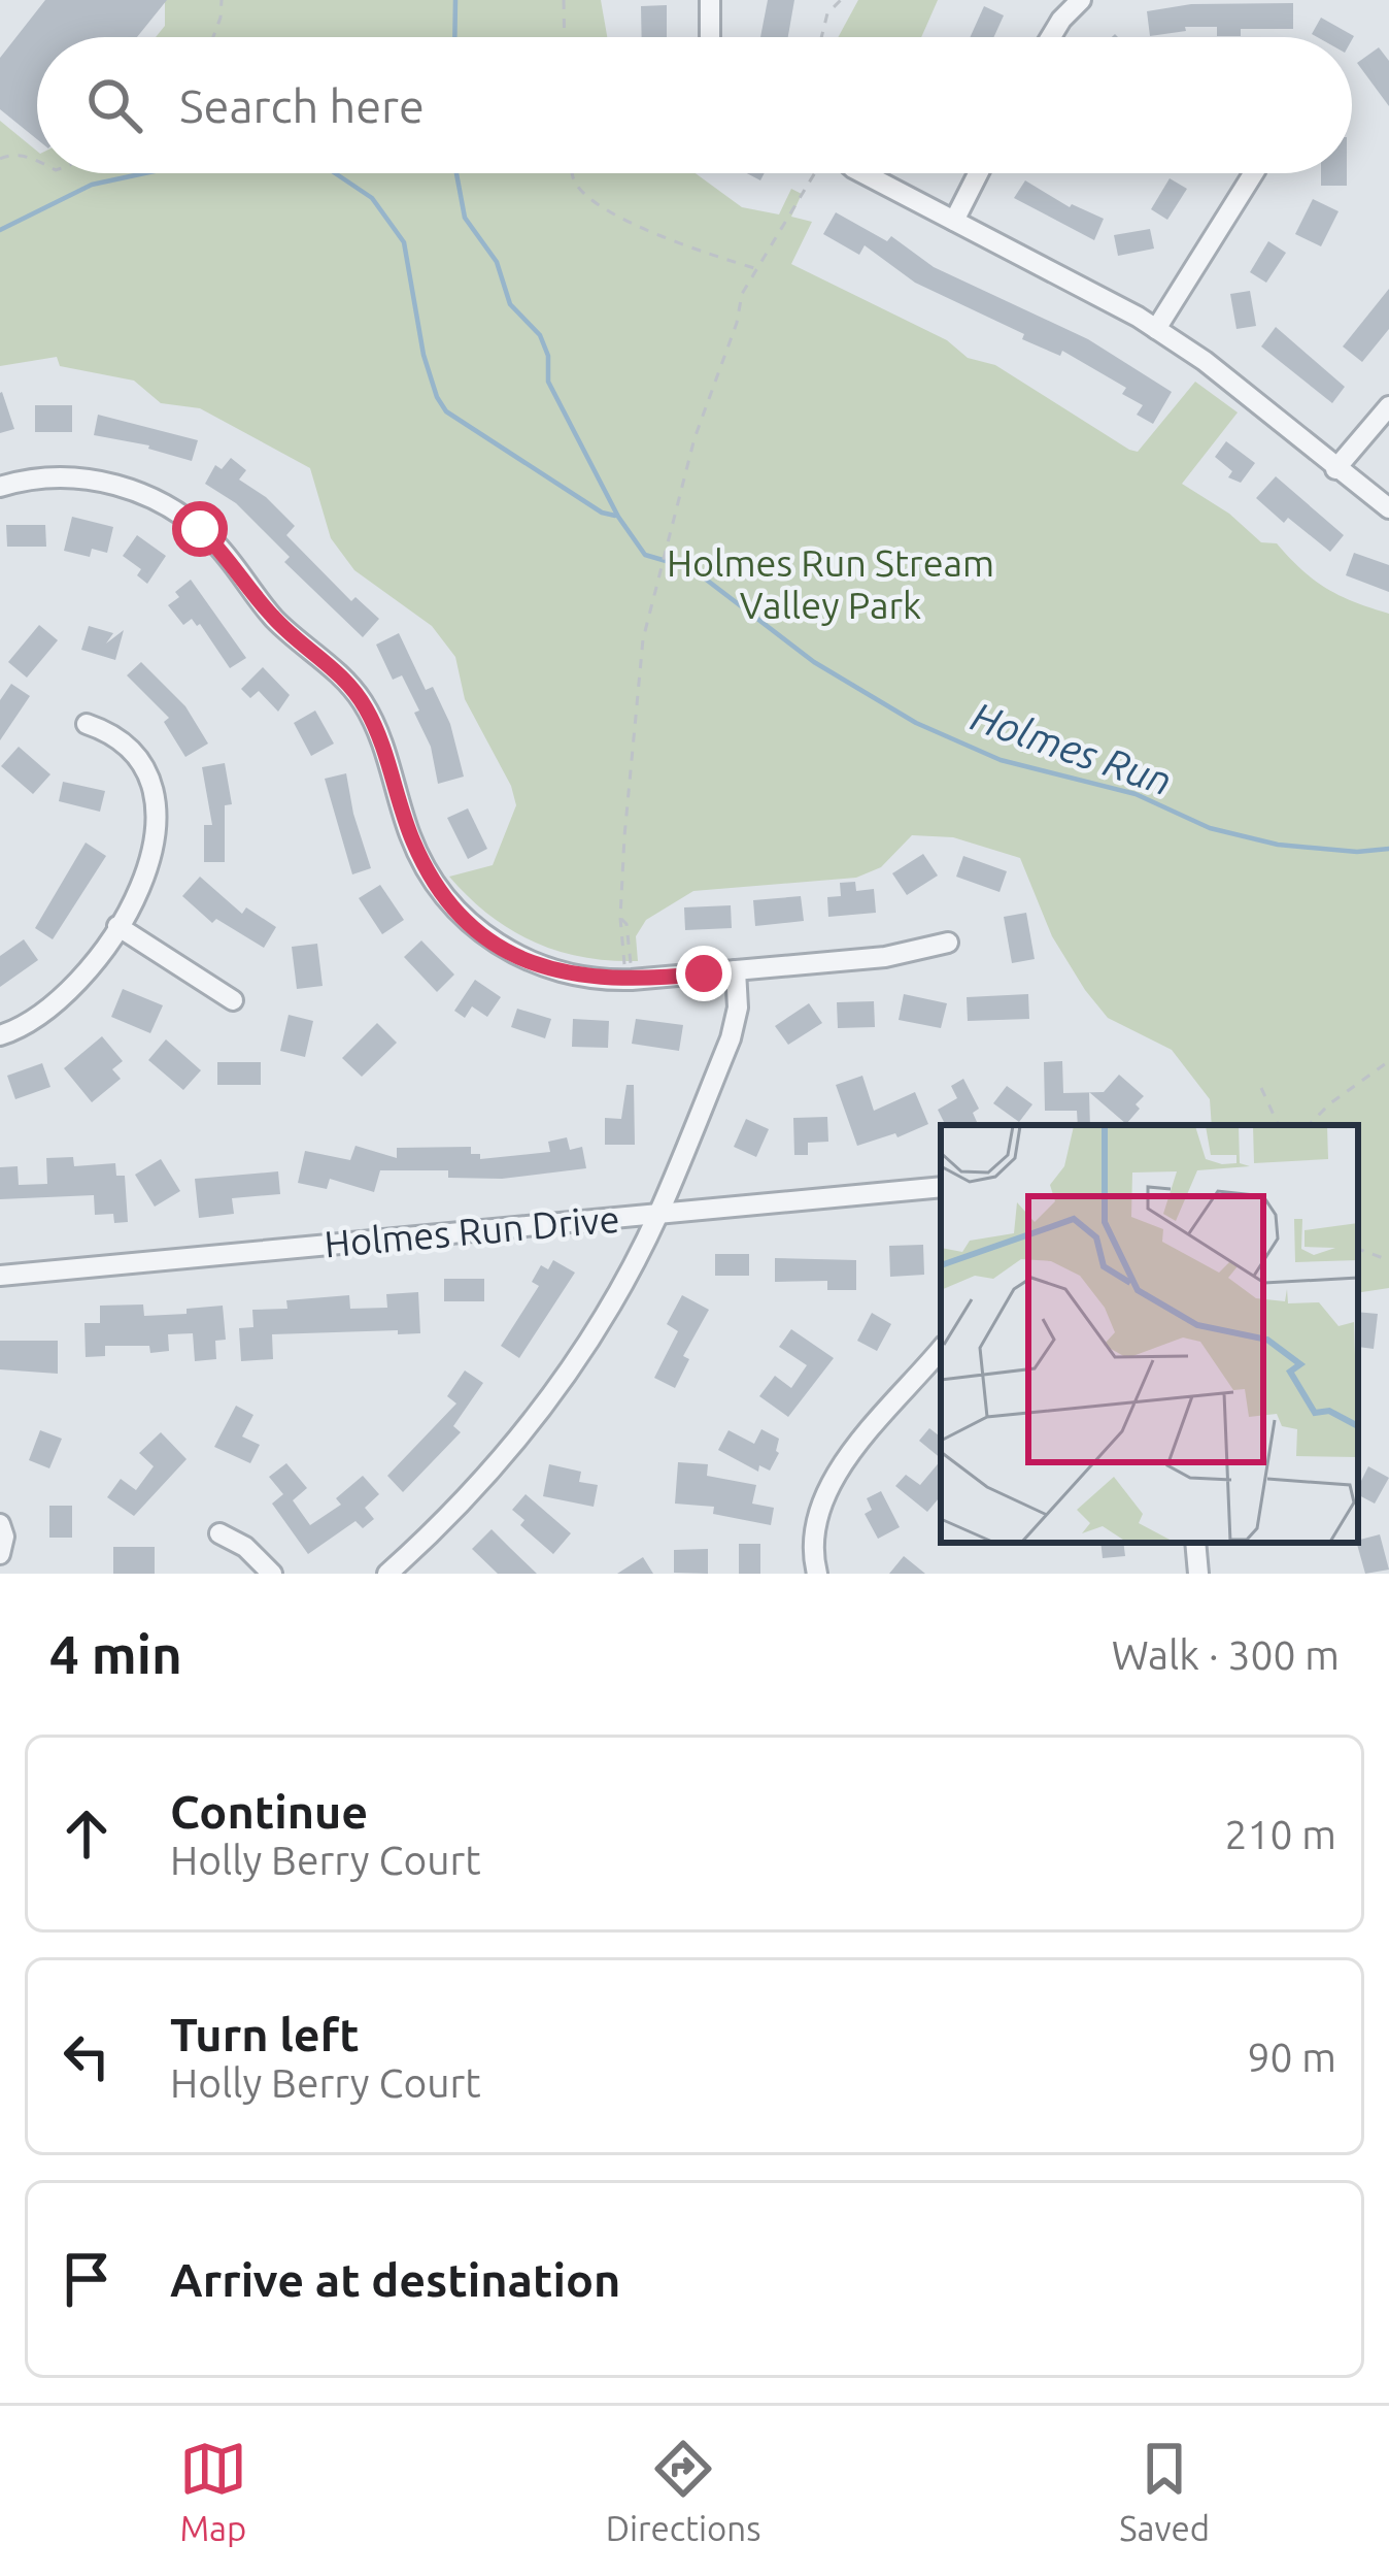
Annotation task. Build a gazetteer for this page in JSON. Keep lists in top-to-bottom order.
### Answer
{
  "streets": {
    "street": ["Holmes Run Drive"]
  },
  "water": ["Holmes Run"],
  "parks": ["Holmes Run Stream Valley Park"],
  "page": {
    "search": "Search here",
    "heading": ["4 min", "Walk · 300 m"],
    "list": [
      ["Continue", "Holly Berry Court", "210 m"],
      ["Turn left", "Holly Berry Court", "90 m"],
      "Arrive at destination"
    ],
    "nav": ["Map", "Directions", "Saved"]
  }
}
